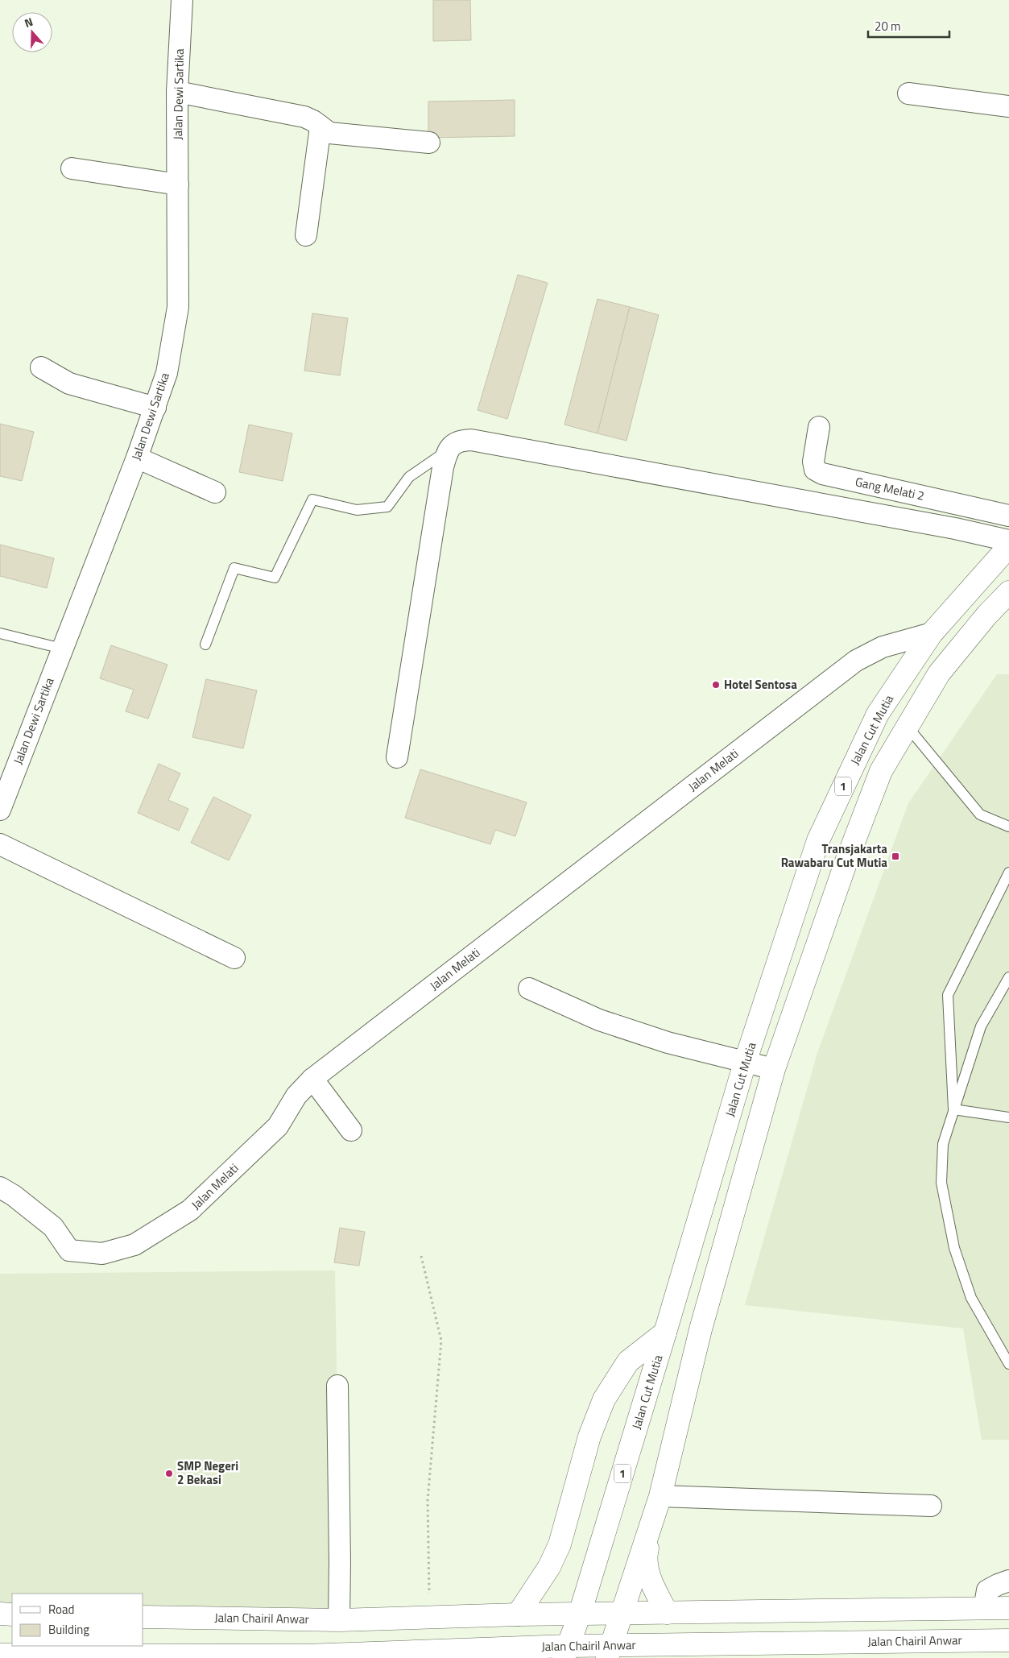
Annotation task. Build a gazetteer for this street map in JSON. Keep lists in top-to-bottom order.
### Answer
{
  "streets": {
    "main road": ["Jalan Cut Mutia", "1", "Jalan Chairil Anwar"],
    "street": ["Jalan Dewi Sartika", "Gang Melati 2", "Jalan Melati"]
  },
  "crossings": [
    ["Jalan Cut Mutia", "Jalan Melati"],
    ["Jalan Cut Mutia", "Jalan Chairil Anwar"]
  ],
  "places": {
    "other": ["Hotel Sentosa", "SMP Negeri 2 Bekasi"],
    "transit": ["Transjakarta Rawabaru Cut Mutia"]
  },
  "legend": ["Road", "Building"],
  "scale_bar": "20 m",
  "north": "top"
}
